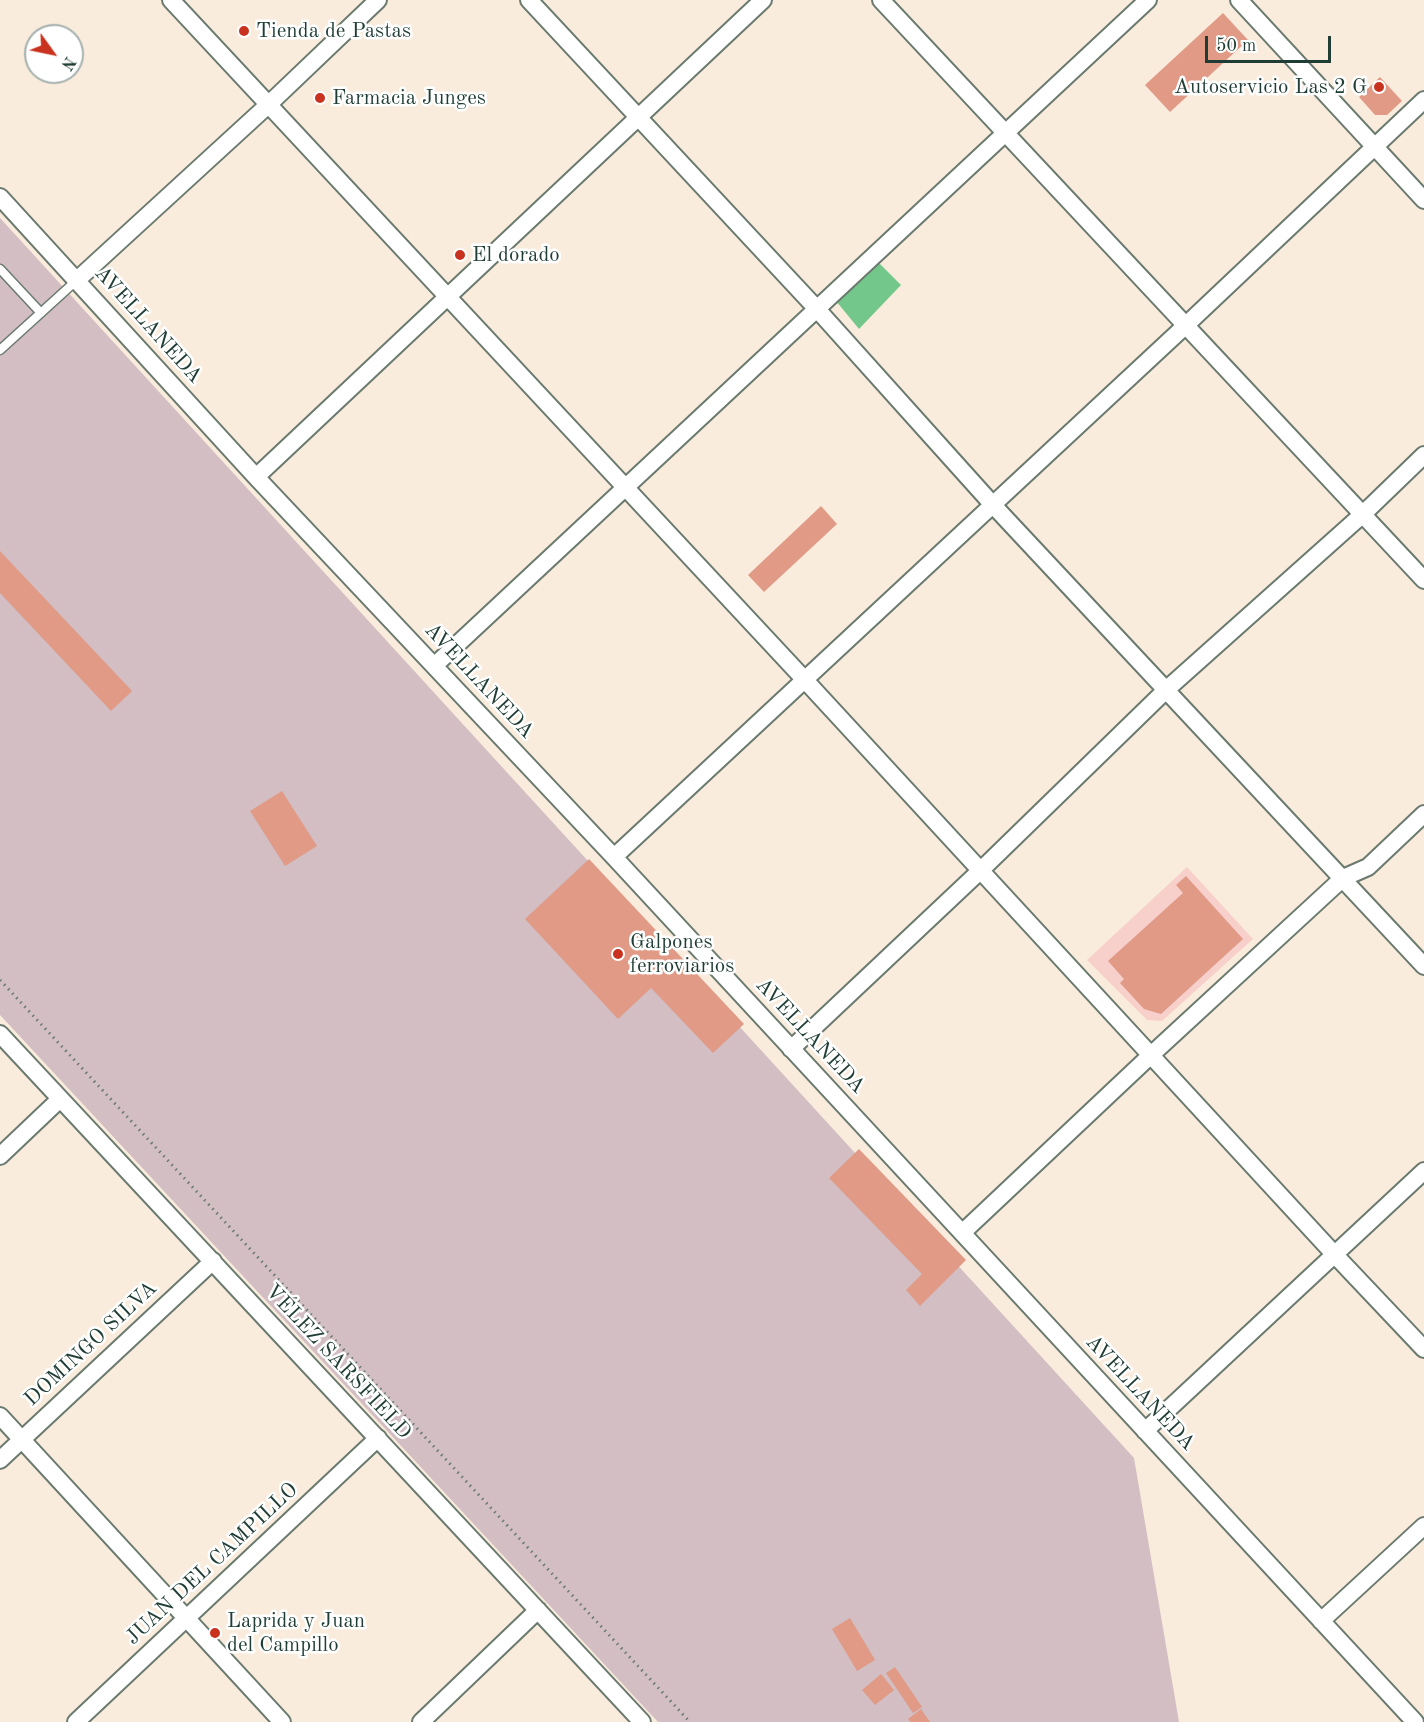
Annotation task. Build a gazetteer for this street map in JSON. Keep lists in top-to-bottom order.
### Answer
{
  "streets": {
    "street": [
      "AVELLANEDA",
      "DOMINGO SILVA",
      "VÉLEZ SARSFIELD",
      "JUAN DEL CAMPILLO"
    ]
  },
  "crossings": [
    ["DOMINGO SILVA", "VÉLEZ SARSFIELD"],
    ["VÉLEZ SARSFIELD", "JUAN DEL CAMPILLO"]
  ],
  "places": [
    "Tienda de Pastas",
    "Autoservicio Las 2 G",
    "Farmacia Junges",
    "El dorado",
    "Galpones ferroviarios",
    "Laprida y Juan del Campillo"
  ],
  "scale_bar": "50 m",
  "north": "bottom right"
}
